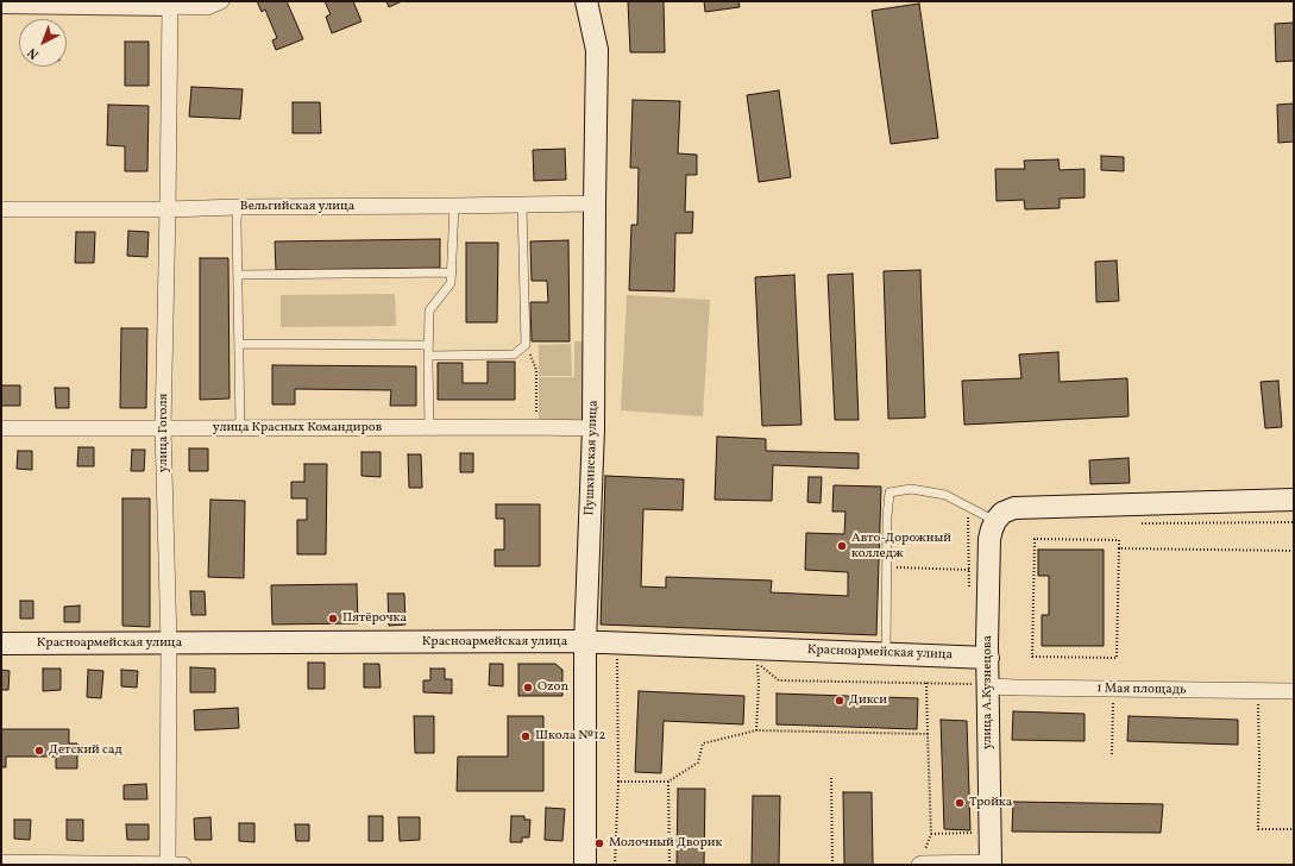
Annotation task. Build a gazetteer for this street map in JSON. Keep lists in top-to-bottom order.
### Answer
{
  "streets": {
    "main road": ["Пушкинская улица", "Красноармейская улица", "улица А.Кузнецова"],
    "street": [
      "Вельгийская улица",
      "улица Красных Командиров",
      "улица Гоголя",
      "1 Мая площадь"
    ]
  },
  "crossings": [
    ["Вельгийская улица", "улица Гоголя"],
    ["Вельгийская улица", "Пушкинская улица"],
    ["улица Красных Командиров", "улица Гоголя"],
    ["улица Красных Командиров", "Пушкинская улица"],
    ["улица Гоголя", "Красноармейская улица"],
    ["Пушкинская улица", "Красноармейская улица"],
    ["Красноармейская улица", "улица А.Кузнецова"],
    ["1 Мая площадь", "улица А.Кузнецова"]
  ],
  "places": [
    "Авто-Дорожный колледж",
    "Пятёрочка",
    "Ozon",
    "Дикси",
    "Школа №12",
    "Детский сад",
    "Тройка",
    "Молочный Дворик"
  ],
  "north": "bottom left"
}
